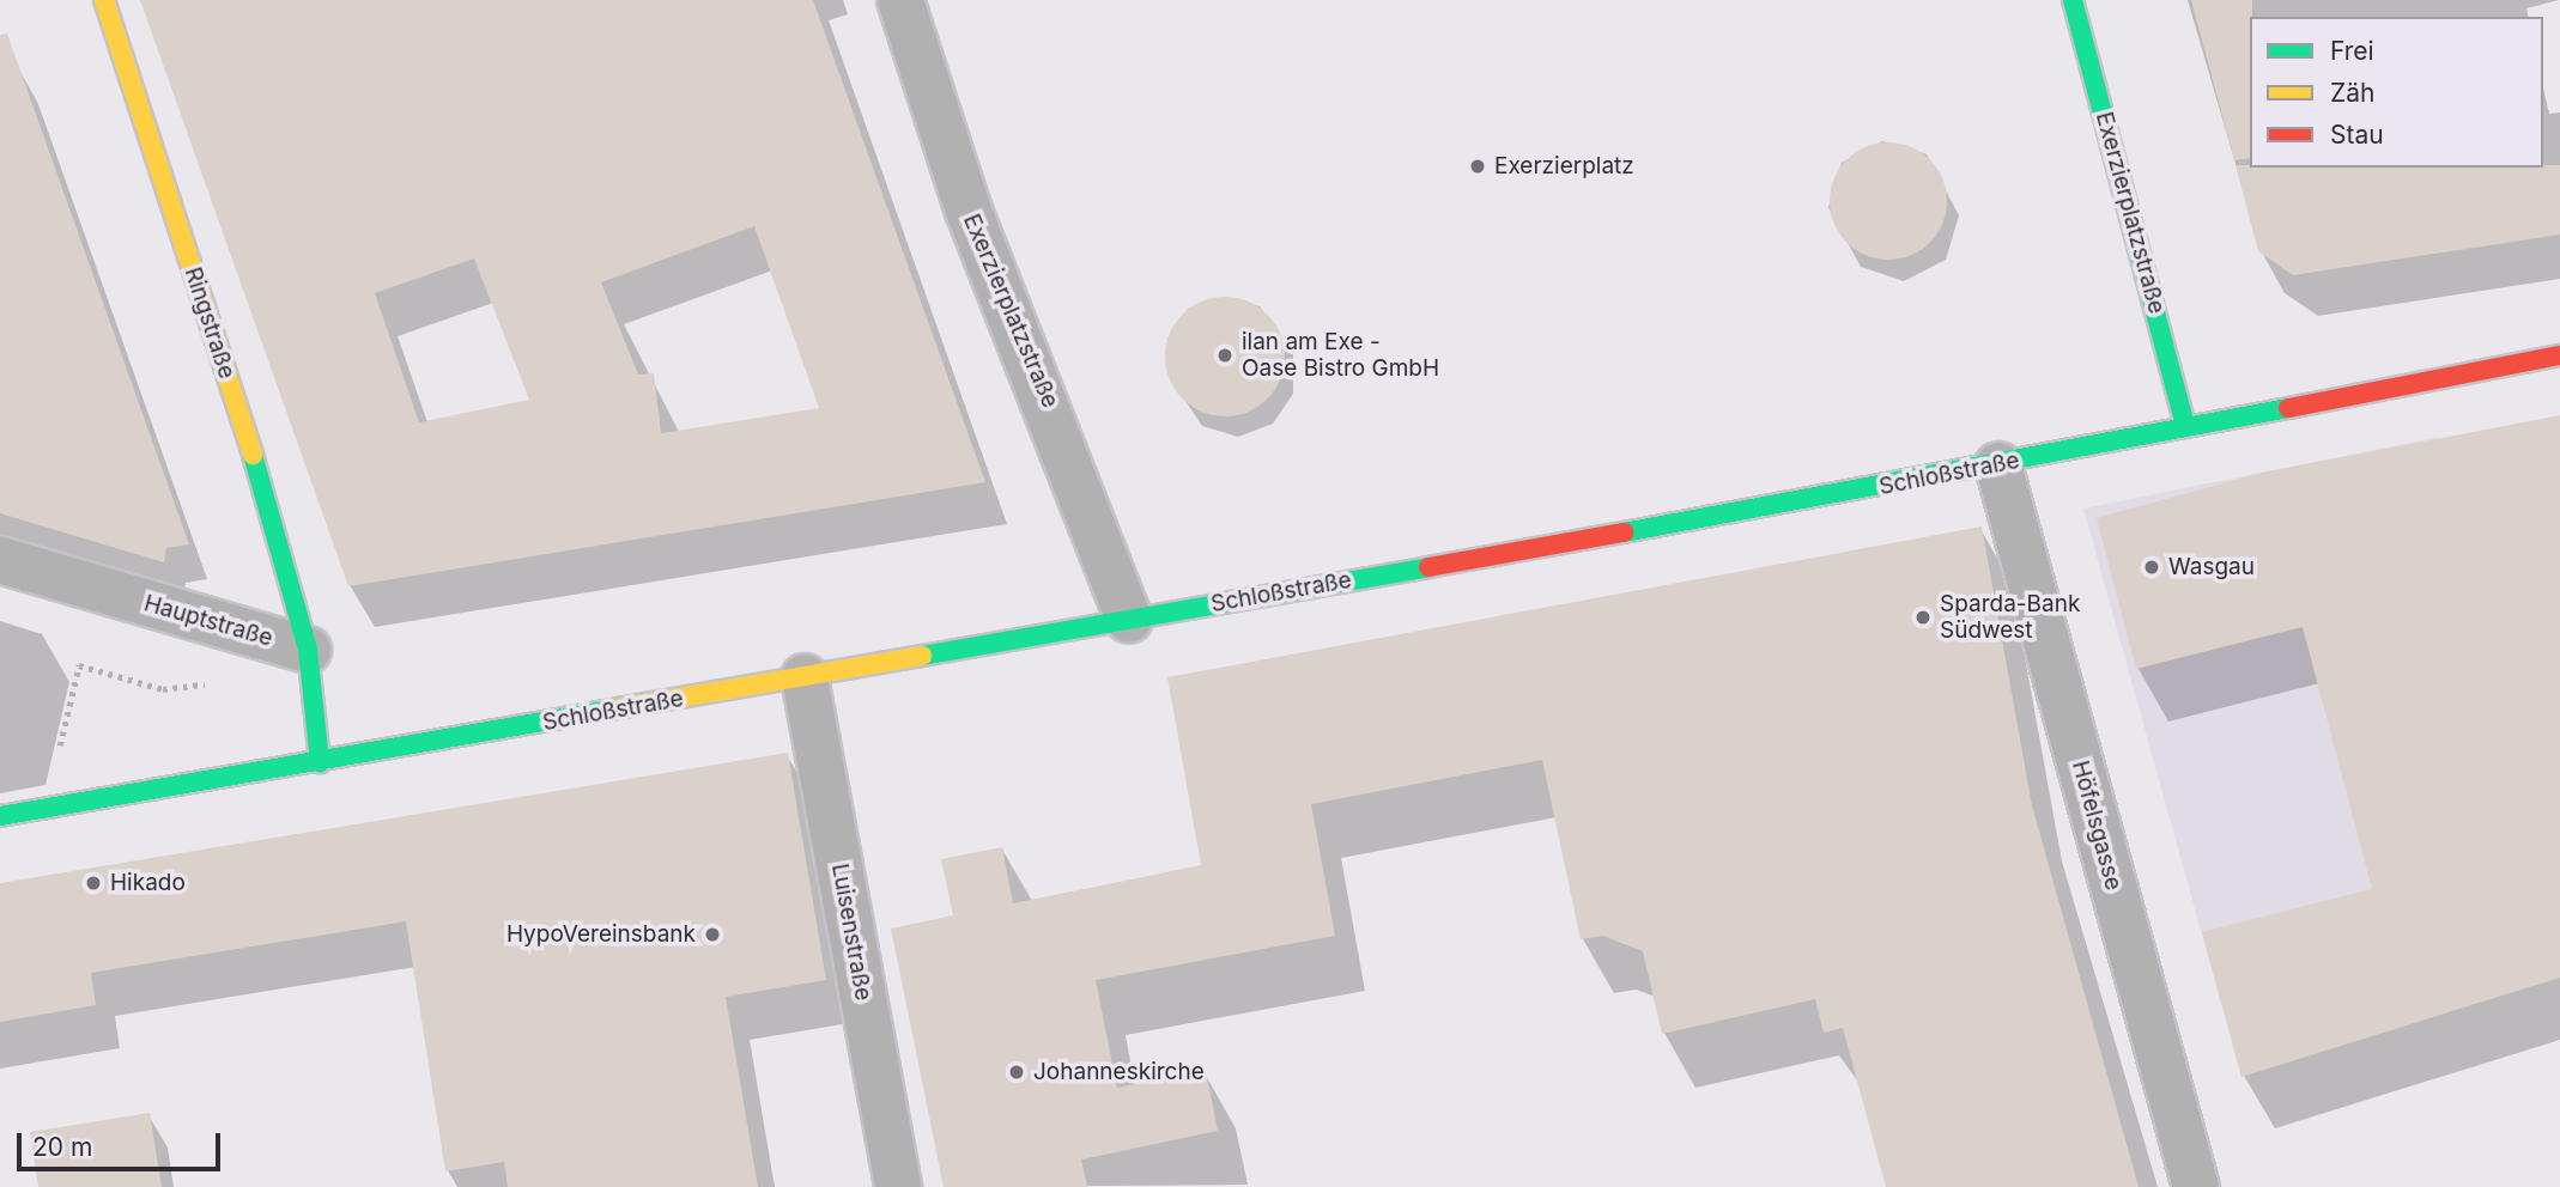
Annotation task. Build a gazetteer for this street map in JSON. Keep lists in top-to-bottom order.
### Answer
{
  "streets": {
    "street": [
      "Exerzierplatzstraße",
      "Ringstraße",
      "Schloßstraße",
      "Hauptstraße",
      "Höfelsgasse",
      "Luisenstraße"
    ]
  },
  "crossings": [
    ["Exerzierplatzstraße", "Schloßstraße"],
    ["Ringstraße", "Hauptstraße"],
    ["Schloßstraße", "Höfelsgasse"],
    ["Schloßstraße", "Luisenstraße"]
  ],
  "places": [
    "Exerzierplatz",
    "ilan am Exe - Oase Bistro GmbH",
    "Wasgau",
    "Sparda-Bank Südwest",
    "Hikado",
    "HypoVereinsbank",
    "Johanneskirche"
  ],
  "legend": ["Frei", "Zäh", "Stau"],
  "scale_bar": "20 m"
}
